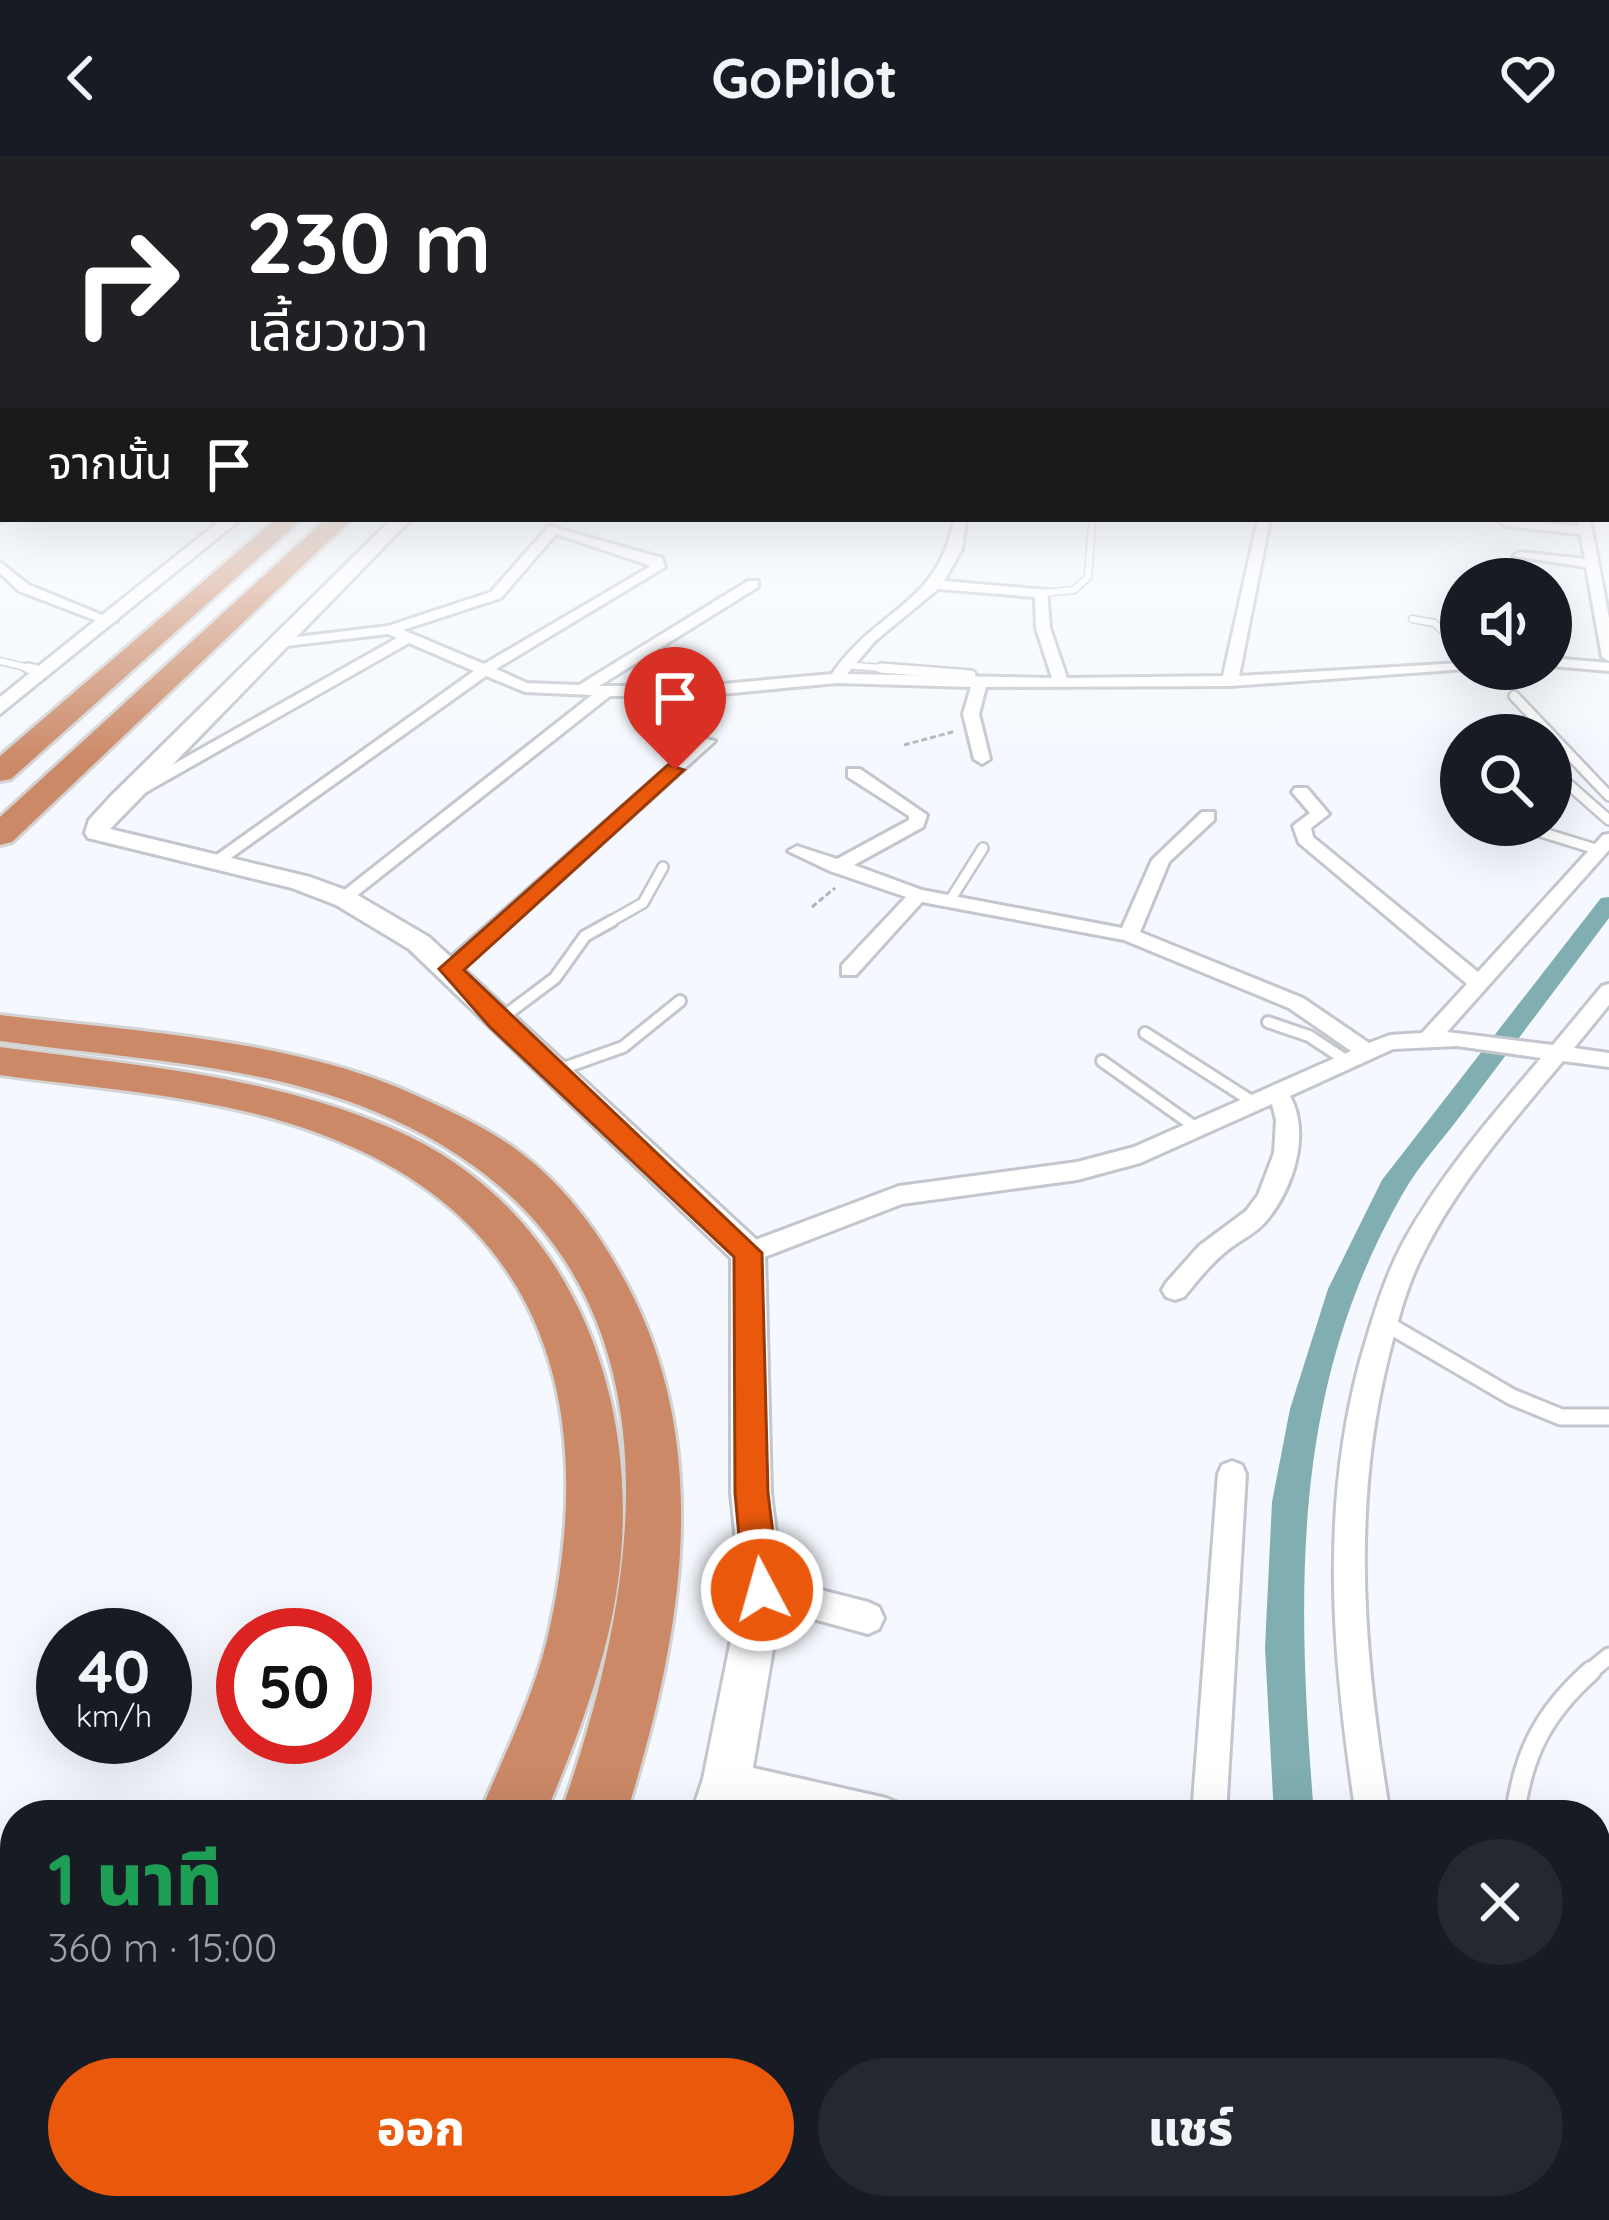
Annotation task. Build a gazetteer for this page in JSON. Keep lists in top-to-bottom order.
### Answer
{
  "page": {
    "header": "GoPilot",
    "turn": ["230 m", "เลี้ยวขวา"],
    "then": "จากนั้น",
    "speed": "40 km/h",
    "limit": "50",
    "heading": ["1 นาที", "360 m · 15:00"],
    "buttons": ["ออก", "แชร์"]
  }
}
